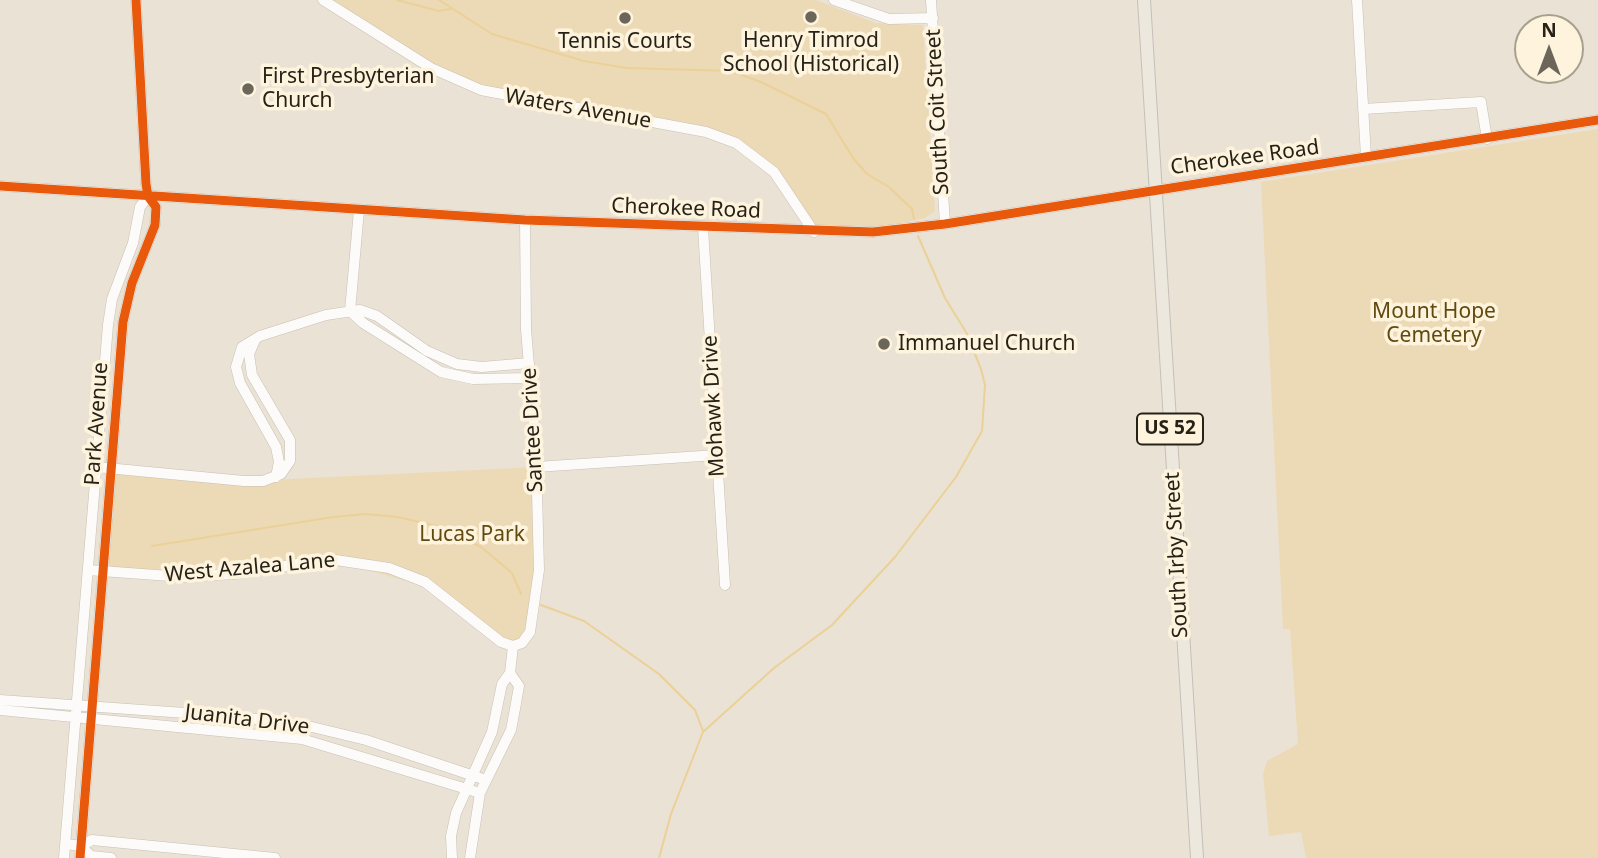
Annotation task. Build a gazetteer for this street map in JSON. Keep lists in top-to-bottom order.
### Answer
{
  "streets": {
    "main road": ["US 52", "South Irby Street"],
    "street": [
      "Waters Avenue",
      "South Coit Street",
      "Cherokee Road",
      "Mohawk Drive",
      "Park Avenue",
      "Santee Drive",
      "West Azalea Lane",
      "Juanita Drive"
    ]
  },
  "crossings": [
    ["Waters Avenue", "Cherokee Road"],
    ["South Coit Street", "Cherokee Road"],
    ["Cherokee Road", "Mohawk Drive"],
    ["Cherokee Road", "Park Avenue"],
    ["Cherokee Road", "Santee Drive"],
    ["Cherokee Road", "South Irby Street"],
    ["Park Avenue", "West Azalea Lane"],
    ["Park Avenue", "Juanita Drive"],
    ["Santee Drive", "West Azalea Lane"]
  ],
  "parks": ["Mount Hope Cemetery", "Lucas Park"],
  "places": [
    "Henry Timrod School (Historical)",
    "Tennis Courts",
    "First Presbyterian Church",
    "Immanuel Church"
  ],
  "north": "top"
}
